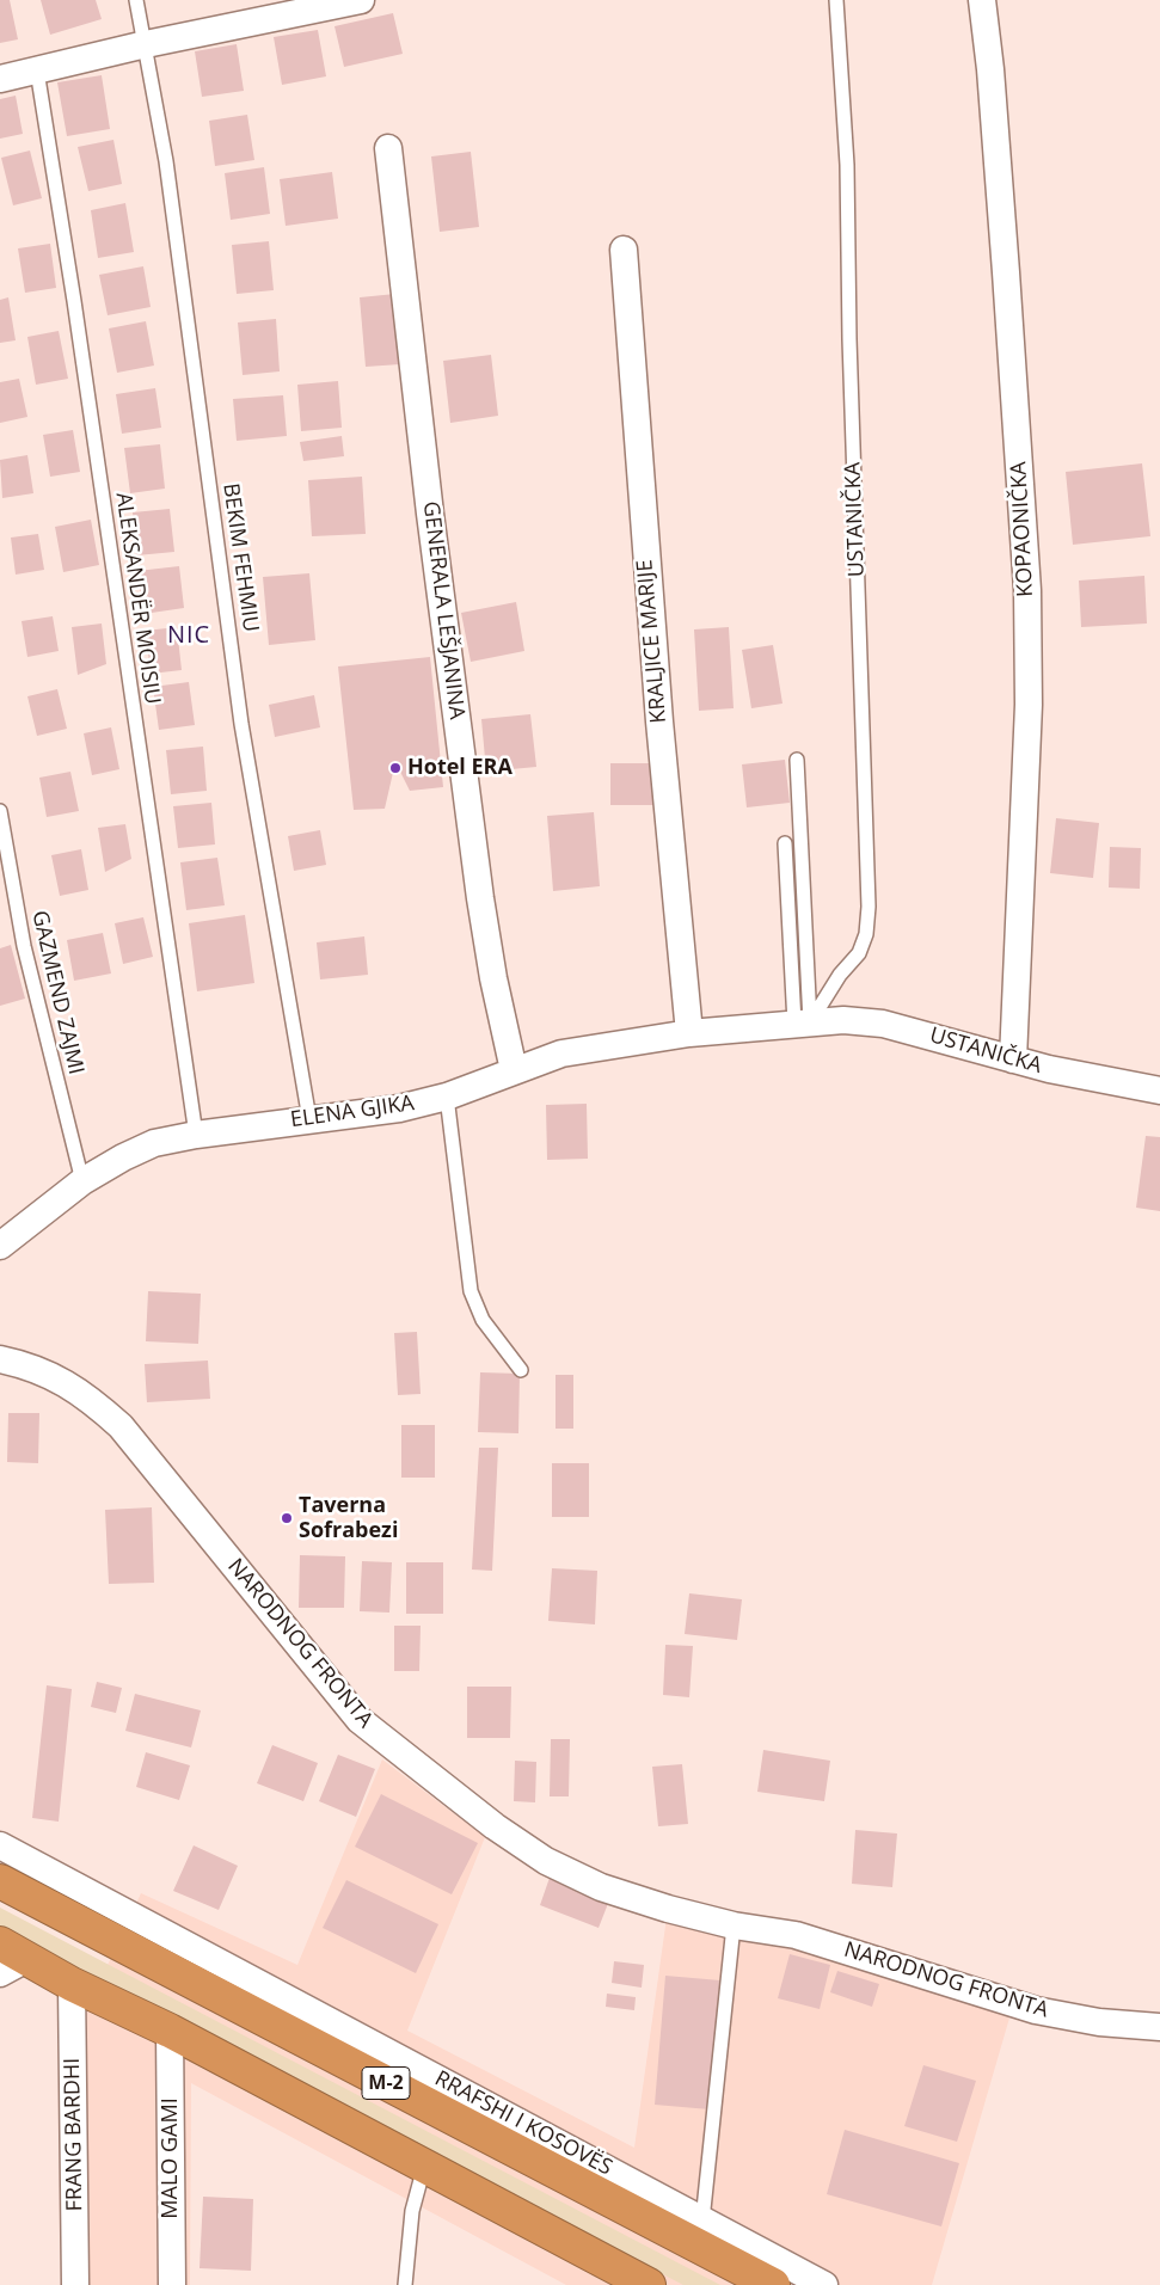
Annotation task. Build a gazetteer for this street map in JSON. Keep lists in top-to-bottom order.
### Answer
{
  "streets": {
    "highway": ["M-2", "RRAFSHI I KOSOVËS"],
    "street": [
      "USTANIČKA",
      "KOPAONIČKA",
      "GENERALA LEŠJANINA",
      "KRALJICE MARIJE",
      "ELENA GJIKA",
      "NARODNOG FRONTA",
      "FRANG BARDHI",
      "MALO GAMI"
    ],
    "lane": ["BEKIM FEHMIU", "ALEKSANDËR MOISIU", "GAZMEND ZAJMI"]
  },
  "crossings": [
    ["USTANIČKA", "KOPAONIČKA"],
    ["USTANIČKA", "GENERALA LEŠJANINA"],
    ["USTANIČKA", "KRALJICE MARIJE"],
    ["USTANIČKA", "ELENA GJIKA"],
    ["BEKIM FEHMIU", "ELENA GJIKA"],
    ["ALEKSANDËR MOISIU", "ELENA GJIKA"],
    ["GAZMEND ZAJMI", "ELENA GJIKA"],
    ["M-2", "FRANG BARDHI"],
    ["M-2", "MALO GAMI"]
  ],
  "districts": ["NIC"],
  "places": ["Hotel ERA", "Taverna Sofrabezi"]
}
